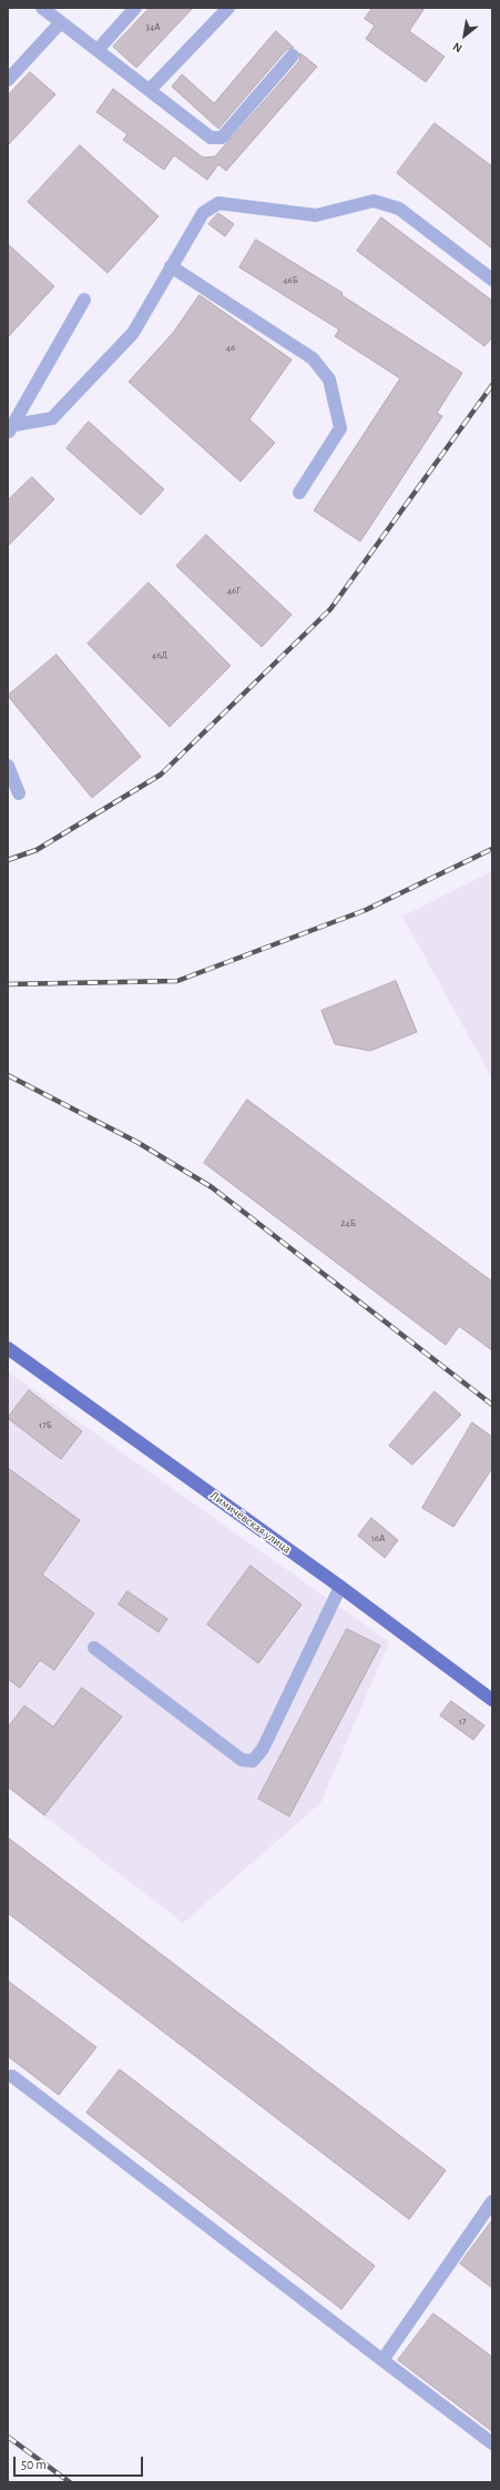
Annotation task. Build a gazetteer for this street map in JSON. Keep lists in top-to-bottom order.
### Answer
{
  "streets": {
    "main road": ["Лимичёвская улица"]
  },
  "house_numbers": [
    "34А",
    "46Б",
    "46",
    "46Г",
    "46Д",
    "24Б",
    "17Б",
    "16А",
    "17"
  ],
  "scale_bar": "50 m",
  "north": "bottom left"
}
